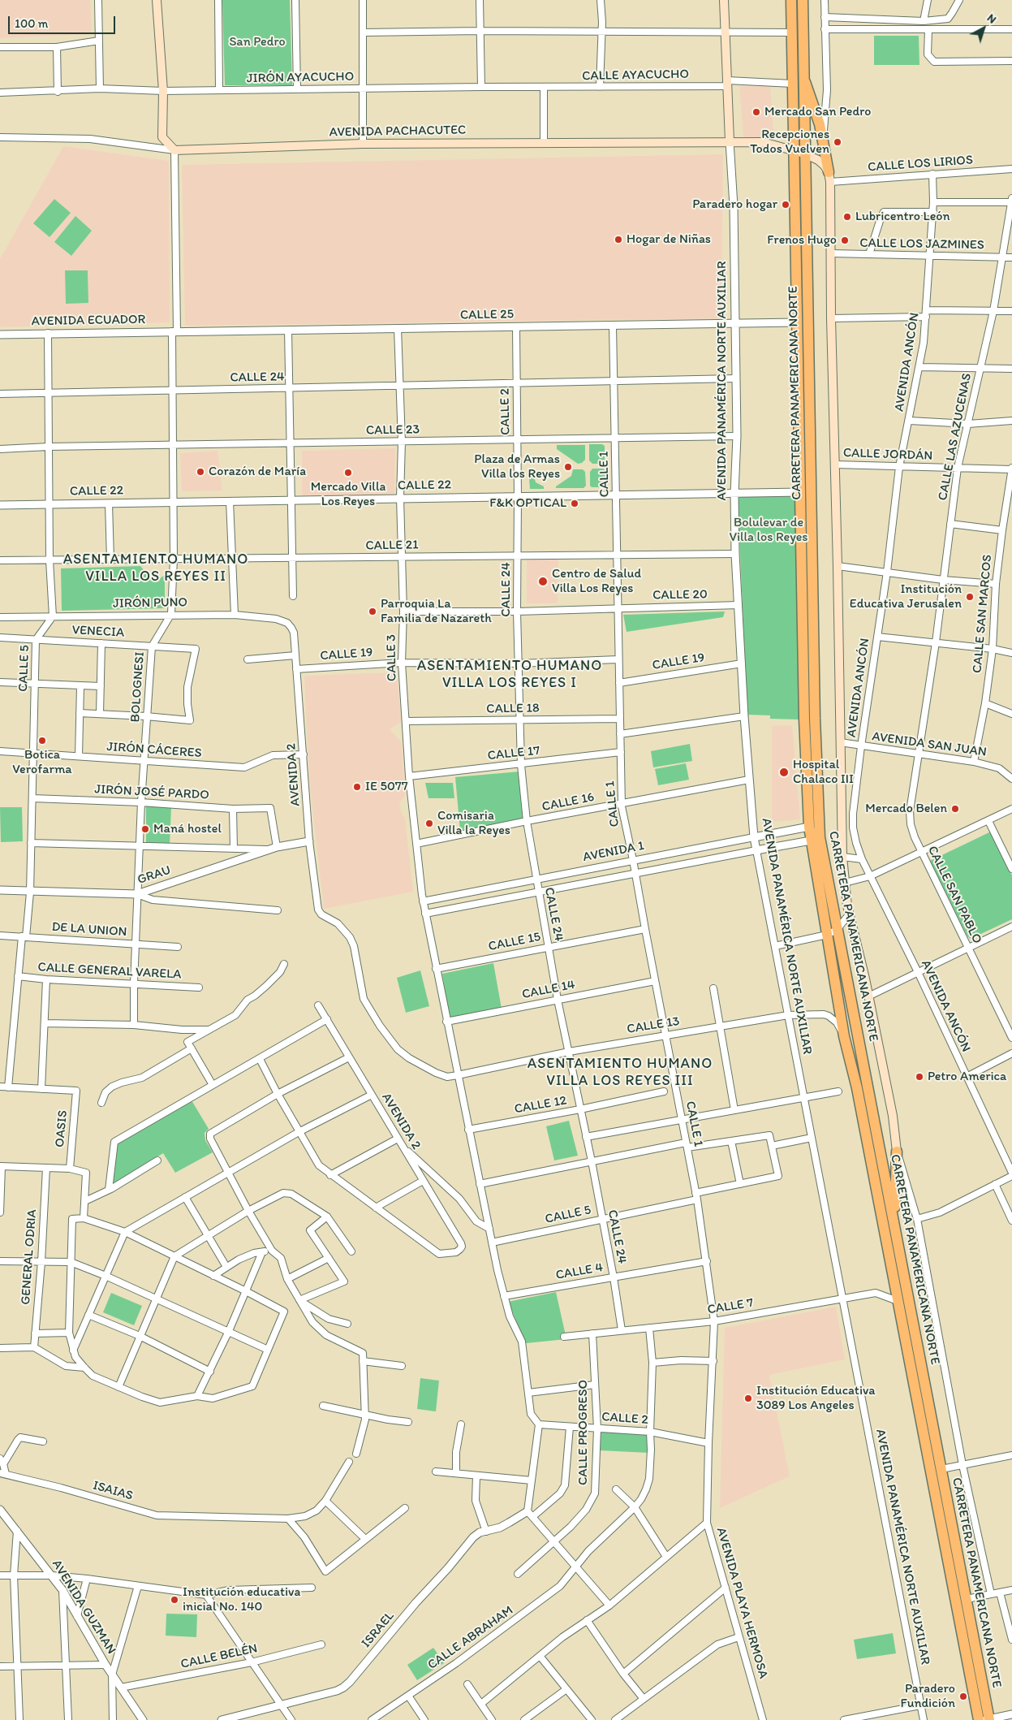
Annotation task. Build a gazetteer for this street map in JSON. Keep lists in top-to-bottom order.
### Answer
{
  "streets": {
    "highway": ["CARRETERA PANAMERICANA NORTE"],
    "main road": ["AVENIDA PACHACUTEC", "AVENIDA PANAMÉRICA NORTE AUXILIAR"],
    "street": [
      "CALLE AYACUCHO",
      "JIRÓN AYACUCHO",
      "CALLE LOS LIRIOS",
      "CALLE LOS JAZMINES",
      "CALLE 25",
      "AVENIDA ECUADOR",
      "AVENIDA ANCÓN",
      "CALLE 24",
      "CALLE 2",
      "CALLE 23",
      "CALLE LAS AZUCENAS",
      "CALLE JORDÁN",
      "CALLE 1",
      "CALLE 22",
      "CALLE 21",
      "CALLE 20",
      "JIRÓN PUNO",
      "CALLE SAN MARCOS",
      "VENECIA",
      "CALLE 19",
      "CALLE 3",
      "CALLE 5",
      "BOLOGNESI",
      "CALLE 18",
      "AVENIDA SAN JUAN",
      "JIRÓN CÁCERES",
      "CALLE 17",
      "AVENIDA 2",
      "JIRÓN JOSÉ PARDO",
      "CALLE 16",
      "AVENIDA 1",
      "GRAU",
      "CALLE SAN PABLO",
      "DE LA UNION",
      "CALLE 15",
      "CALLE GENERAL VARELA",
      "CALLE 14",
      "CALLE 13",
      "CALLE 12",
      "OASIS",
      "GENERAL ODRIA",
      "CALLE 4",
      "CALLE 7",
      "CALLE PROGRESO",
      "ISAIAS",
      "AVENIDA PLAYA HERMOSA",
      "AVENIDA GUZMAN",
      "ISRAEL",
      "CALLE ABRAHAM",
      "CALLE BELÉN"
    ]
  },
  "crossings": [
    ["CALLE AYACUCHO", "JIRÓN AYACUCHO"],
    ["CALLE AYACUCHO", "AVENIDA PANAMÉRICA NORTE AUXILIAR"],
    ["CALLE AYACUCHO", "CARRETERA PANAMERICANA NORTE"],
    ["AVENIDA PACHACUTEC", "CALLE LOS LIRIOS"],
    ["AVENIDA PACHACUTEC", "AVENIDA PANAMÉRICA NORTE AUXILIAR"],
    ["AVENIDA PACHACUTEC", "CARRETERA PANAMERICANA NORTE"],
    ["AVENIDA PACHACUTEC", "BOLOGNESI"],
    ["CALLE LOS LIRIOS", "AVENIDA ANCÓN"],
    ["CALLE LOS JAZMINES", "AVENIDA ANCÓN"],
    ["CALLE LOS JAZMINES", "CALLE LAS AZUCENAS"],
    ["CALLE 25", "AVENIDA ECUADOR"],
    ["CALLE 25", "AVENIDA PANAMÉRICA NORTE AUXILIAR"],
    ["CALLE 25", "CARRETERA PANAMERICANA NORTE"],
    ["CALLE 25", "CALLE 2"],
    ["CALLE 25", "CALLE 1"],
    ["CALLE 25", "CALLE 3"],
    ["CALLE 25", "BOLOGNESI"],
    ["AVENIDA ECUADOR", "BOLOGNESI"],
    ["AVENIDA ANCÓN", "CALLE JORDÁN"],
    ["AVENIDA ANCÓN", "AVENIDA SAN JUAN"],
    ["CALLE 24", "AVENIDA PANAMÉRICA NORTE AUXILIAR"],
    ["CALLE 24", "CALLE 2"],
    ["CALLE 24", "CALLE 1"],
    ["CALLE 24", "CALLE 22"],
    ["CALLE 24", "CALLE 21"],
    ["CALLE 24", "CALLE 20"],
    ["CALLE 24", "CALLE 19"],
    ["CALLE 24", "CALLE 3"],
    ["CALLE 24", "CALLE 5"],
    ["CALLE 24", "BOLOGNESI"],
    ["CALLE 24", "CALLE 18"],
    ["CALLE 24", "CALLE 17"],
    ["CALLE 24", "CALLE 16"],
    ["CALLE 24", "AVENIDA 1"],
    ["CALLE 24", "CALLE 15"],
    ["CALLE 24", "CALLE 14"],
    ["CALLE 24", "CALLE 13"],
    ["CALLE 24", "CALLE 12"],
    ["CALLE 24", "CALLE 4"],
    ["CALLE 24", "CALLE 7"],
    ["AVENIDA PANAMÉRICA NORTE AUXILIAR", "CALLE 23"],
    ["AVENIDA PANAMÉRICA NORTE AUXILIAR", "CALLE 22"],
    ["AVENIDA PANAMÉRICA NORTE AUXILIAR", "CALLE 21"],
    ["AVENIDA PANAMÉRICA NORTE AUXILIAR", "CALLE 20"],
    ["AVENIDA PANAMÉRICA NORTE AUXILIAR", "CALLE 19"],
    ["AVENIDA PANAMÉRICA NORTE AUXILIAR", "CALLE 16"],
    ["AVENIDA PANAMÉRICA NORTE AUXILIAR", "AVENIDA 1"],
    ["AVENIDA PANAMÉRICA NORTE AUXILIAR", "CALLE 13"],
    ["AVENIDA PANAMÉRICA NORTE AUXILIAR", "CALLE 7"],
    ["CARRETERA PANAMERICANA NORTE", "CALLE 22"],
    ["CARRETERA PANAMERICANA NORTE", "AVENIDA 1"],
    ["CARRETERA PANAMERICANA NORTE", "CALLE 13"],
    ["CARRETERA PANAMERICANA NORTE", "CALLE 7"],
    ["CALLE 2", "CALLE 23"],
    ["CALLE 2", "CALLE 22"],
    ["CALLE 2", "CALLE 3"],
    ["CALLE 2", "CALLE PROGRESO"],
    ["CALLE 2", "AVENIDA PLAYA HERMOSA"],
    ["CALLE 2", "CALLE ABRAHAM"],
    ["CALLE 23", "CALLE 1"],
    ["CALLE 23", "CALLE 3"],
    ["CALLE 23", "BOLOGNESI"],
    ["CALLE LAS AZUCENAS", "CALLE JORDÁN"],
    ["CALLE LAS AZUCENAS", "AVENIDA SAN JUAN"],
    ["CALLE LAS AZUCENAS", "CALLE SAN PABLO"],
    ["CALLE JORDÁN", "CALLE SAN MARCOS"],
    ["CALLE 1", "CALLE 22"],
    ["CALLE 1", "CALLE 21"],
    ["CALLE 1", "CALLE 20"],
    ["CALLE 1", "CALLE 19"],
    ["CALLE 1", "CALLE 5"],
    ["CALLE 1", "CALLE 18"],
    ["CALLE 1", "CALLE 17"],
    ["CALLE 1", "CALLE 16"],
    ["CALLE 1", "AVENIDA 1"],
    ["CALLE 1", "CALLE 15"],
    ["CALLE 1", "CALLE 14"],
    ["CALLE 1", "CALLE 13"],
    ["CALLE 1", "CALLE 4"],
    ["CALLE 1", "CALLE 7"],
    ["CALLE 1", "AVENIDA PLAYA HERMOSA"],
    ["CALLE 22", "CALLE 3"],
    ["CALLE 22", "BOLOGNESI"],
    ["CALLE 21", "CALLE 3"],
    ["CALLE 21", "BOLOGNESI"],
    ["CALLE 20", "CALLE 3"],
    ["JIRÓN PUNO", "CALLE 5"],
    ["JIRÓN PUNO", "BOLOGNESI"],
    ["JIRÓN PUNO", "AVENIDA 2"],
    ["CALLE SAN MARCOS", "AVENIDA SAN JUAN"],
    ["VENECIA", "CALLE 5"],
    ["VENECIA", "BOLOGNESI"],
    ["CALLE 19", "CALLE 3"],
    ["CALLE 19", "AVENIDA 2"],
    ["CALLE 3", "CALLE 5"],
    ["CALLE 3", "CALLE 18"],
    ["CALLE 3", "CALLE 17"],
    ["CALLE 3", "CALLE 16"],
    ["CALLE 3", "AVENIDA 1"],
    ["CALLE 3", "CALLE 15"],
    ["CALLE 3", "CALLE 14"],
    ["CALLE 3", "CALLE 13"],
    ["CALLE 3", "CALLE 12"],
    ["CALLE 3", "CALLE 4"],
    ["CALLE 5", "JIRÓN CÁCERES"],
    ["CALLE 5", "JIRÓN JOSÉ PARDO"],
    ["CALLE 5", "GRAU"],
    ["CALLE 5", "DE LA UNION"],
    ["CALLE 5", "CALLE GENERAL VARELA"],
    ["BOLOGNESI", "JIRÓN CÁCERES"],
    ["BOLOGNESI", "JIRÓN JOSÉ PARDO"],
    ["BOLOGNESI", "GRAU"],
    ["BOLOGNESI", "DE LA UNION"],
    ["BOLOGNESI", "CALLE GENERAL VARELA"],
    ["AVENIDA SAN JUAN", "CALLE SAN PABLO"],
    ["JIRÓN CÁCERES", "AVENIDA 2"],
    ["AVENIDA 2", "GRAU"],
    ["AVENIDA 2", "CALLE 13"],
    ["JIRÓN JOSÉ PARDO", "GRAU"],
    ["CALLE 7", "CALLE PROGRESO"],
    ["CALLE 7", "AVENIDA PLAYA HERMOSA"],
    ["CALLE 7", "CALLE ABRAHAM"],
    ["AVENIDA GUZMAN", "CALLE BELÉN"]
  ],
  "districts": ["ASENTAMIENTO HUMANO VILLA LOS REYES II", "ASENTAMIENTO HUMANO VILLA LOS REYES I", "ASENTAMIENTO HUMANO VILLA LOS REYES III"],
  "parks": ["San Pedro", "Bolulevar de Villa los Reyes"],
  "places": [
    "Mercado San Pedro",
    "Recepciones Todos Vuelven",
    "Paradero hogar",
    "Lubricentro León",
    "Hogar de Niñas",
    "Frenos Hugo",
    "Plaza de Armas Villa los Reyes",
    "Corazón de María",
    "Mercado Villa Los Reyes",
    "F&K OPTICAL",
    "Centro de Salud Villa Los Reyes",
    "Institución Educativa Jerusalen",
    "Parroquia La Familia de Nazareth",
    "Botica Verofarma",
    "Hospital Chalaco III",
    "IE 5077",
    "Mercado Belen",
    "Comisaria Villa la Reyes",
    "Maná hostel",
    "Petro America",
    "Institución Educativa 3089 Los Angeles",
    "Institución educativa inicial No. 140",
    "Paradero Fundición"
  ],
  "scale_bar": "100 m",
  "north": "top right"
}
